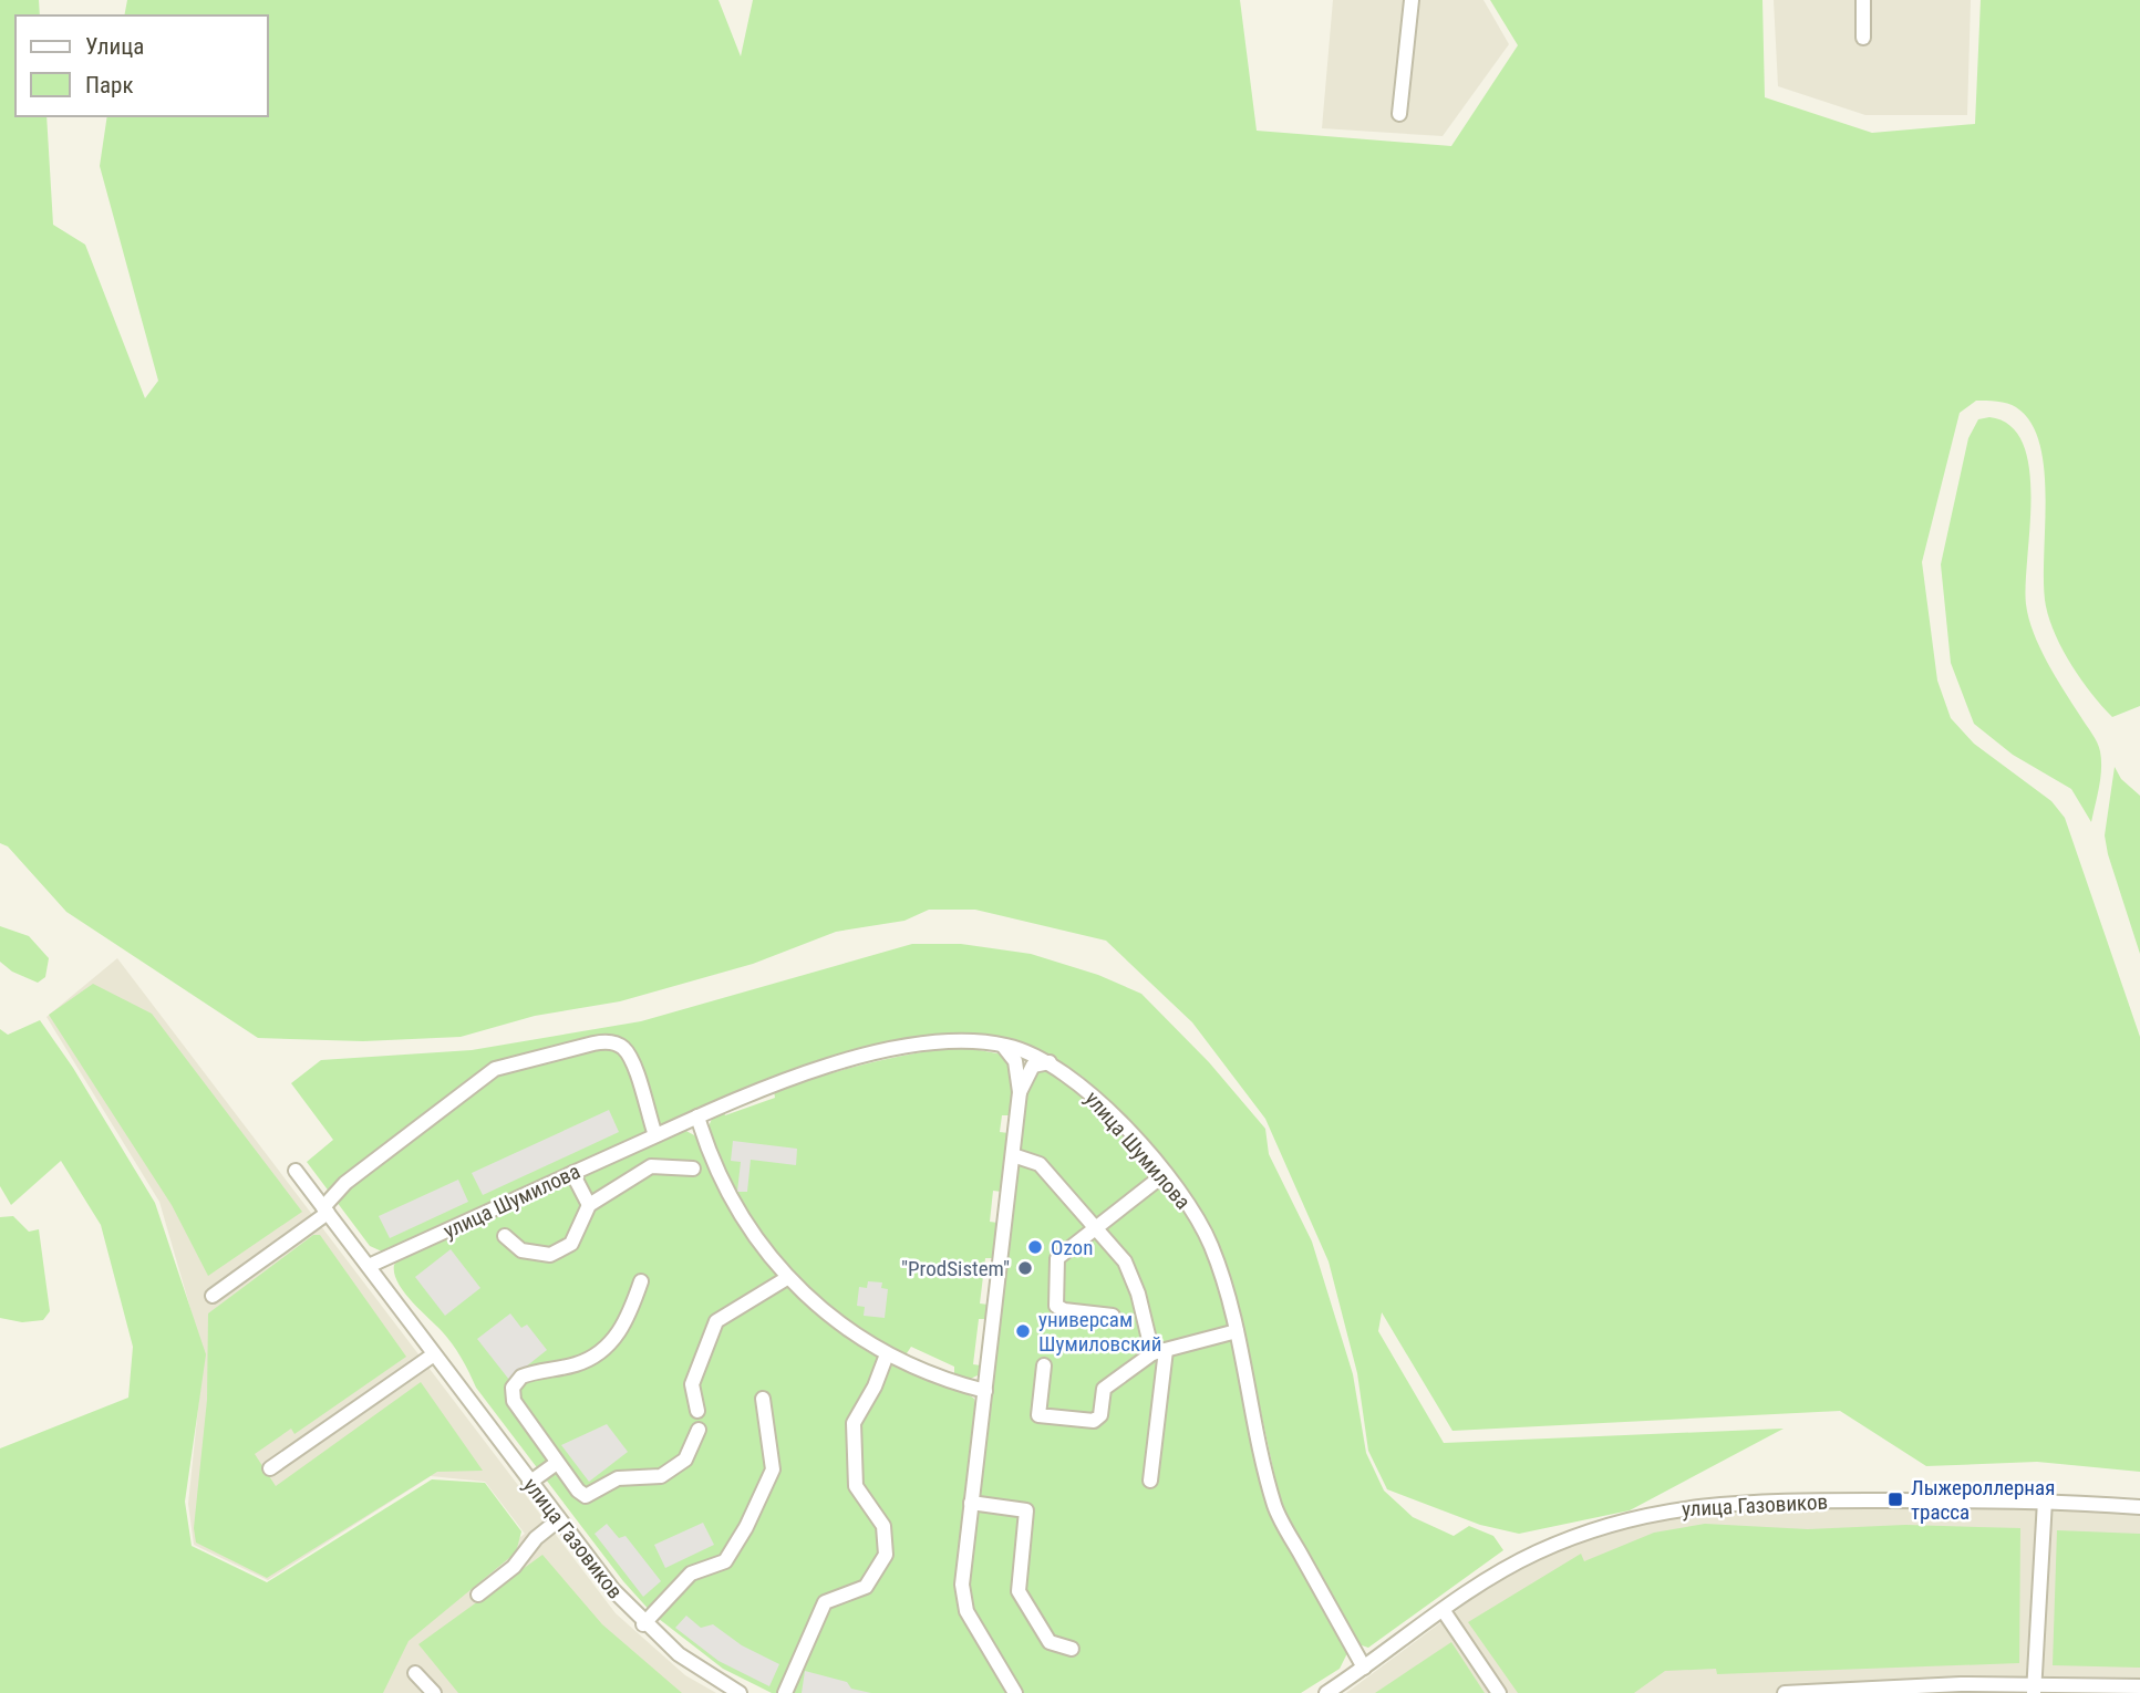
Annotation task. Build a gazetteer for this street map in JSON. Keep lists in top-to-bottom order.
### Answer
{
  "streets": {
    "street": ["улица Шумилова", "улица Газовиков"]
  },
  "crossings": [
    ["улица Шумилова", "улица Газовиков"]
  ],
  "places": {
    "other": ["Ozon", "\"ProdSistem\"", "универсам Шумиловский"],
    "transit": ["Лыжероллерная трасса"]
  },
  "legend": ["Улица", "Парк"]
}
